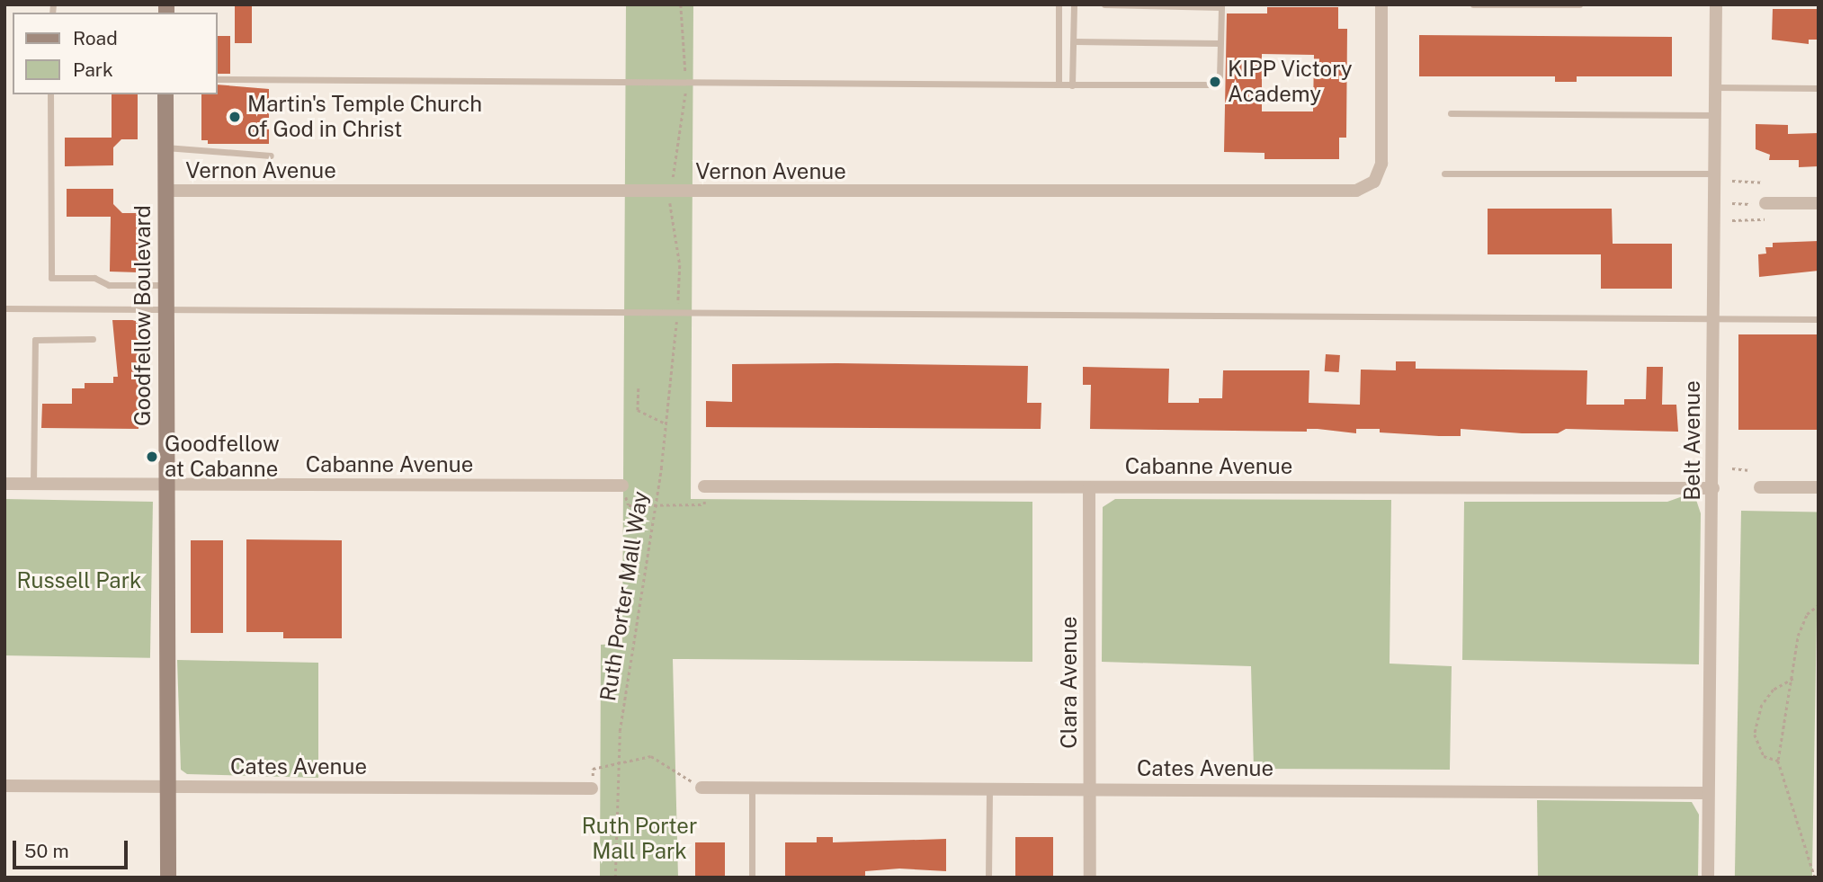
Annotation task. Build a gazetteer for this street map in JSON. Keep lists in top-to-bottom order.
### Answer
{
  "streets": {
    "main road": ["Goodfellow Boulevard"],
    "street": [
      "Vernon Avenue",
      "Belt Avenue",
      "Cabanne Avenue",
      "Clara Avenue",
      "Cates Avenue"
    ],
    "path": ["Ruth Porter Mall Way"]
  },
  "crossings": [
    ["Vernon Avenue", "Goodfellow Boulevard"],
    ["Goodfellow Boulevard", "Cabanne Avenue"],
    ["Goodfellow Boulevard", "Cates Avenue"],
    ["Belt Avenue", "Cabanne Avenue"],
    ["Belt Avenue", "Cates Avenue"],
    ["Cabanne Avenue", "Clara Avenue"],
    ["Clara Avenue", "Cates Avenue"]
  ],
  "parks": ["Russell Park", "Ruth Porter Mall Park"],
  "places": ["KIPP Victory Academy", "Martin's Temple Church of God in Christ", "Goodfellow at Cabanne"],
  "legend": ["Road", "Park"],
  "scale_bar": "50 m"
}
